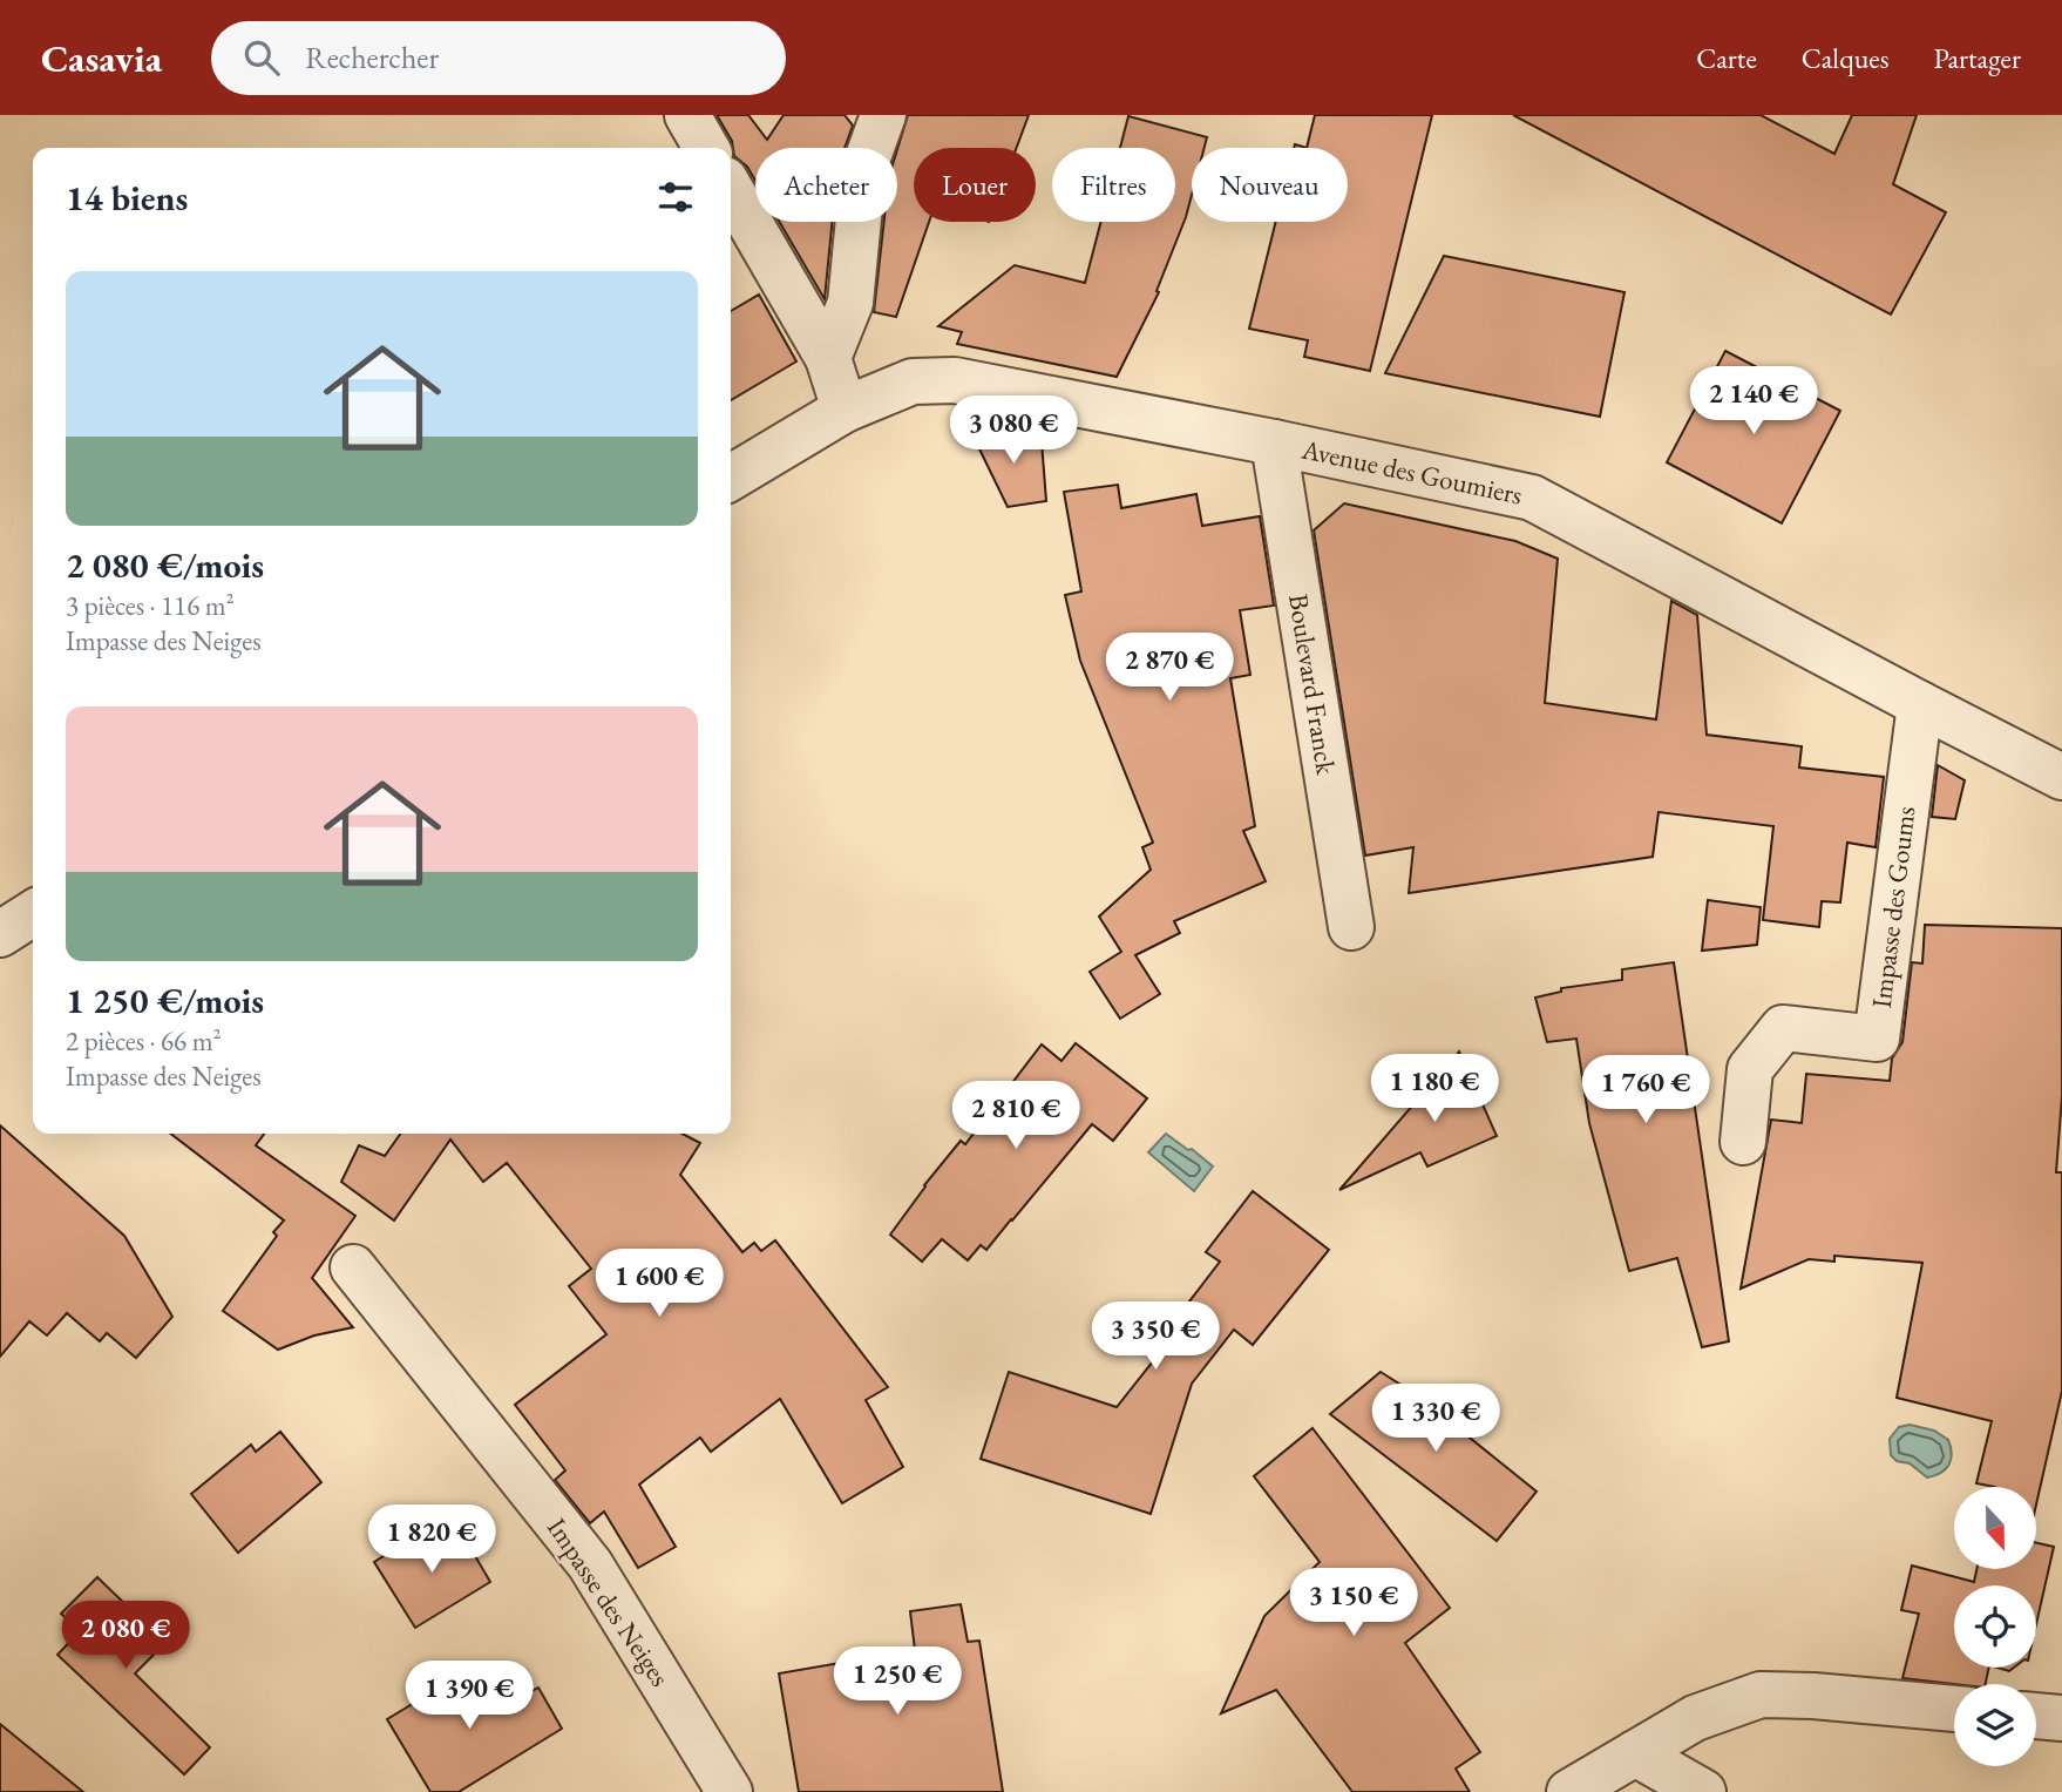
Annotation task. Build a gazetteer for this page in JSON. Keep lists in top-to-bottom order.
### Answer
{
  "streets": {
    "street": [
      "Avenue des Goumiers",
      "Boulevard Franck",
      "Impasse des Goums",
      "Impasse des Neiges"
    ]
  },
  "crossings": [
    ["Avenue des Goumiers", "Boulevard Franck"],
    ["Avenue des Goumiers", "Impasse des Goums"]
  ],
  "north": "bottom",
  "page": {
    "header": "Casavia",
    "search": "Rechercher",
    "nav": ["Carte", "Calques", "Partager"],
    "chip": [
      "Acheter",
      "Louer",
      "Filtres",
      "Nouveau"
    ],
    "heading": "14 biens",
    "list": [
      {
        "name": "2 080 €/mois",
        "note": "3 pièces · 116 m² · Impasse des Neiges"
      },
      {
        "name": "1 250 €/mois",
        "note": "2 pièces · 66 m² · Impasse des Neiges"
      }
    ],
    "price": [
      "2 140 €",
      "3 080 €",
      "2 870 €",
      "1 180 €",
      "1 760 €",
      "2 810 €",
      "1 600 €",
      "3 350 €",
      "1 330 €",
      "1 820 €",
      "3 150 €",
      "2 080 €",
      "1 250 €",
      "1 390 €"
    ]
  }
}
